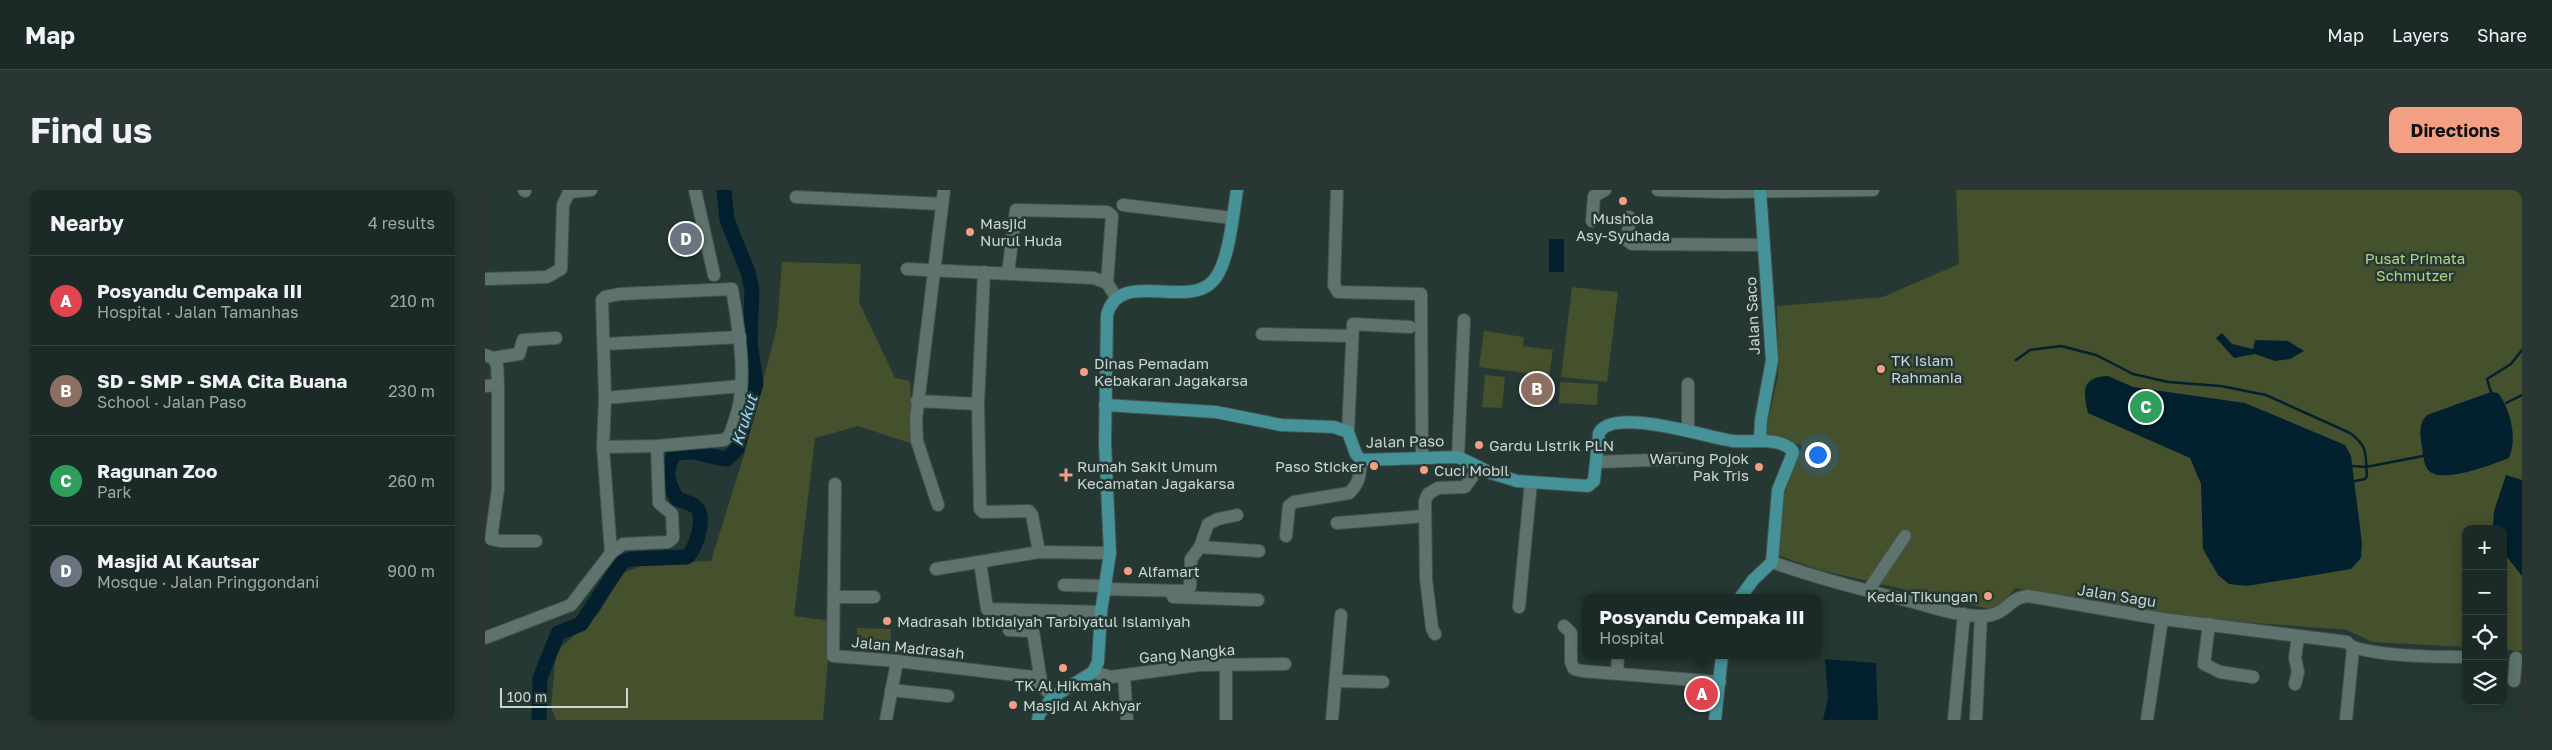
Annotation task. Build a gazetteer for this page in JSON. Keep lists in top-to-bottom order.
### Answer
{
  "streets": {
    "main road": ["Jalan Saco", "Jalan Paso"],
    "street": ["Jalan Sagu", "Jalan Madrasah", "Gang Nangka"]
  },
  "crossings": [
    ["Jalan Saco", "Jalan Paso"],
    ["Jalan Paso", "Jalan Sagu"]
  ],
  "water": ["Krukut"],
  "parks": ["Pusat Primata Schmutzer"],
  "places": {
    "other": [
      "Mushola Asy-Syuhada",
      "Masjid Nurul Huda",
      "TK Islam Rahmania",
      "Dinas Pemadam Kebakaran Jagakarsa",
      "Gardu Listrik PLN",
      "Paso Sticker",
      "Warung Pojok Pak Tris",
      "Cuci Mobil",
      "Alfamart",
      "Kedai Tikungan",
      "Madrasah Ibtidaiyah Tarbiyatul Islamiyah",
      "TK Al Hikmah",
      "Masjid Al Akhyar"
    ],
    "health": ["Rumah Sakit Umum Kecamatan Jagakarsa"]
  },
  "scale_bar": "100 m",
  "page": {
    "header": "Map",
    "nav": ["Map", "Layers", "Share"],
    "buttons": "Directions",
    "title": "Find us",
    "heading": ["Nearby", "4 results"],
    "pins": [
      "D",
      "B",
      "C",
      "A"
    ],
    "list": [
      {
        "mark": "A",
        "name": "Posyandu Cempaka III",
        "note": "Hospital · Jalan Tamanhas",
        "value": "210 m"
      },
      {
        "mark": "B",
        "name": "SD - SMP - SMA Cita Buana",
        "note": "School · Jalan Paso",
        "value": "230 m"
      },
      {
        "mark": "C",
        "name": "Ragunan Zoo",
        "note": "Park",
        "value": "260 m"
      },
      {
        "mark": "D",
        "name": "Masjid Al Kautsar",
        "note": "Mosque · Jalan Pringgondani",
        "value": "900 m"
      }
    ],
    "map_buttons": ["+", "−"],
    "popup": ["Posyandu Cempaka III", "Hospital"],
    "scale": "100 m"
  }
}
